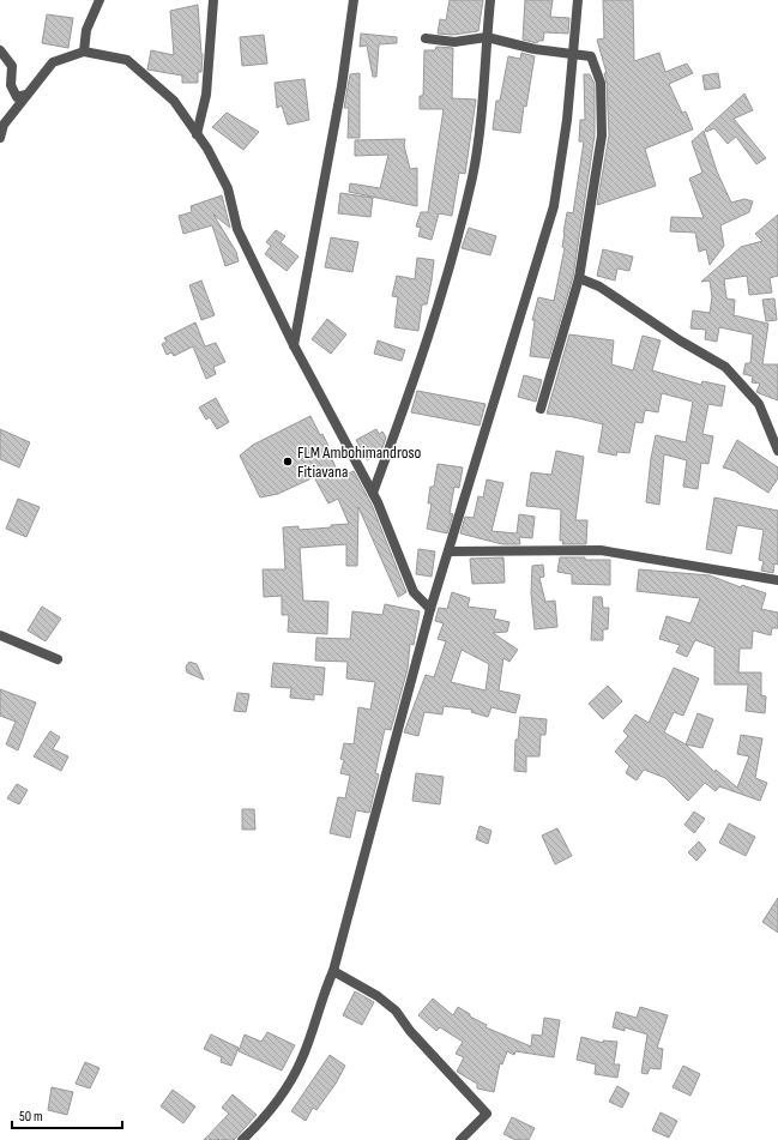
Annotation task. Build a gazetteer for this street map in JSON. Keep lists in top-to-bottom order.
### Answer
{
  "places": ["FLM Ambohimandroso Fitiavana"],
  "scale_bar": "50 m"
}
